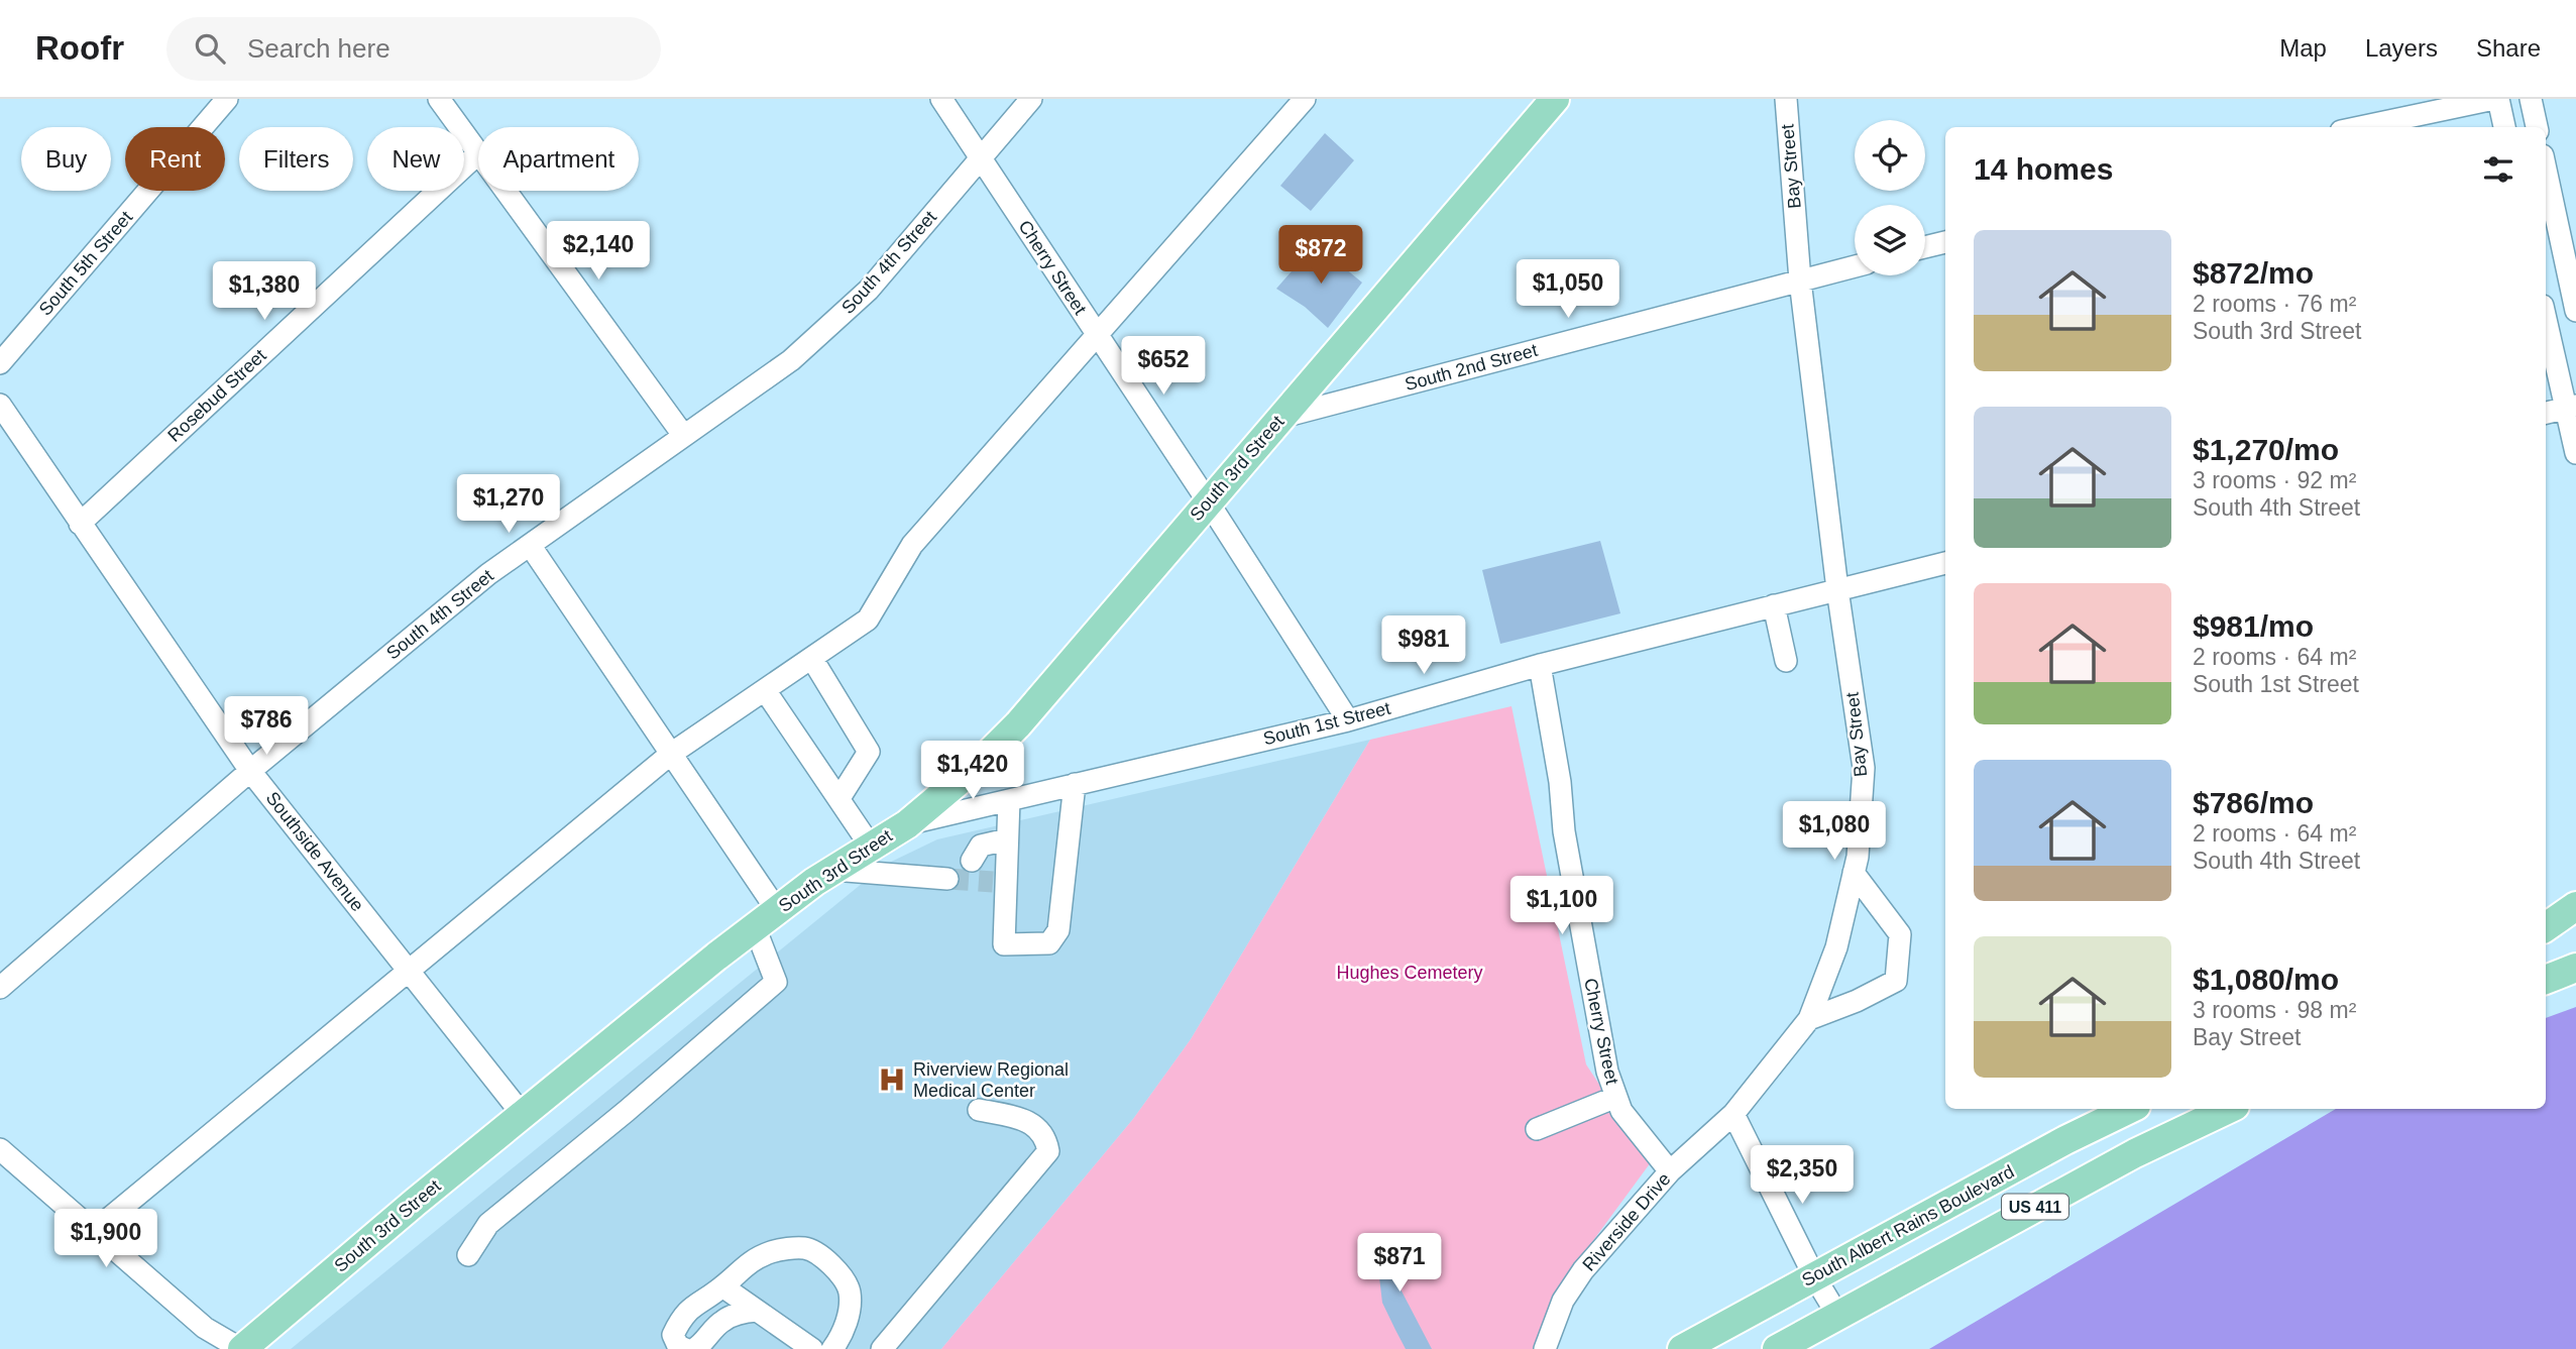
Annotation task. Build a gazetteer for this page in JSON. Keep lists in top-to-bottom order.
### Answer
{
  "streets": {
    "main road": ["South 3rd Street", "US 411", "South Albert Rains Boulevard"],
    "street": [
      "Bay Street",
      "South 4th Street",
      "South 5th Street",
      "Cherry Street",
      "South 2nd Street",
      "Rosebud Street",
      "South 1st Street",
      "Southside Avenue",
      "Riverside Drive"
    ]
  },
  "crossings": [
    ["Bay Street", "South 2nd Street"],
    ["Bay Street", "South 1st Street"],
    ["Bay Street", "Riverside Drive"],
    ["South 4th Street", "Cherry Street"],
    ["South 4th Street", "Southside Avenue"],
    ["Cherry Street", "South 3rd Street"],
    ["Cherry Street", "South 1st Street"],
    ["Cherry Street", "Riverside Drive"],
    ["South 2nd Street", "South 3rd Street"],
    ["Rosebud Street", "Southside Avenue"],
    ["South 3rd Street", "South 1st Street"],
    ["South 3rd Street", "Southside Avenue"]
  ],
  "parks": ["Hughes Cemetery"],
  "places": {
    "hospital": ["Riverview Regional Medical Center"]
  },
  "page": {
    "header": "Roofr",
    "search": "Search here",
    "nav": ["Map", "Layers", "Share"],
    "chip": [
      "Buy",
      "Rent",
      "Filters",
      "New",
      "Apartment"
    ],
    "heading": "14 homes",
    "list": [
      {
        "name": "$872/mo",
        "note": "2 rooms · 76 m² · South 3rd Street"
      },
      {
        "name": "$1,270/mo",
        "note": "3 rooms · 92 m² · South 4th Street"
      },
      {
        "name": "$981/mo",
        "note": "2 rooms · 64 m² · South 1st Street"
      },
      {
        "name": "$786/mo",
        "note": "2 rooms · 64 m² · South 4th Street"
      },
      {
        "name": "$1,080/mo",
        "note": "3 rooms · 98 m² · Bay Street"
      }
    ],
    "price": [
      "$2,140",
      "$872",
      "$1,050",
      "$1,380",
      "$652",
      "$1,270",
      "$981",
      "$786",
      "$1,420",
      "$1,080",
      "$1,100",
      "$2,350",
      "$1,900",
      "$871"
    ]
  }
}
